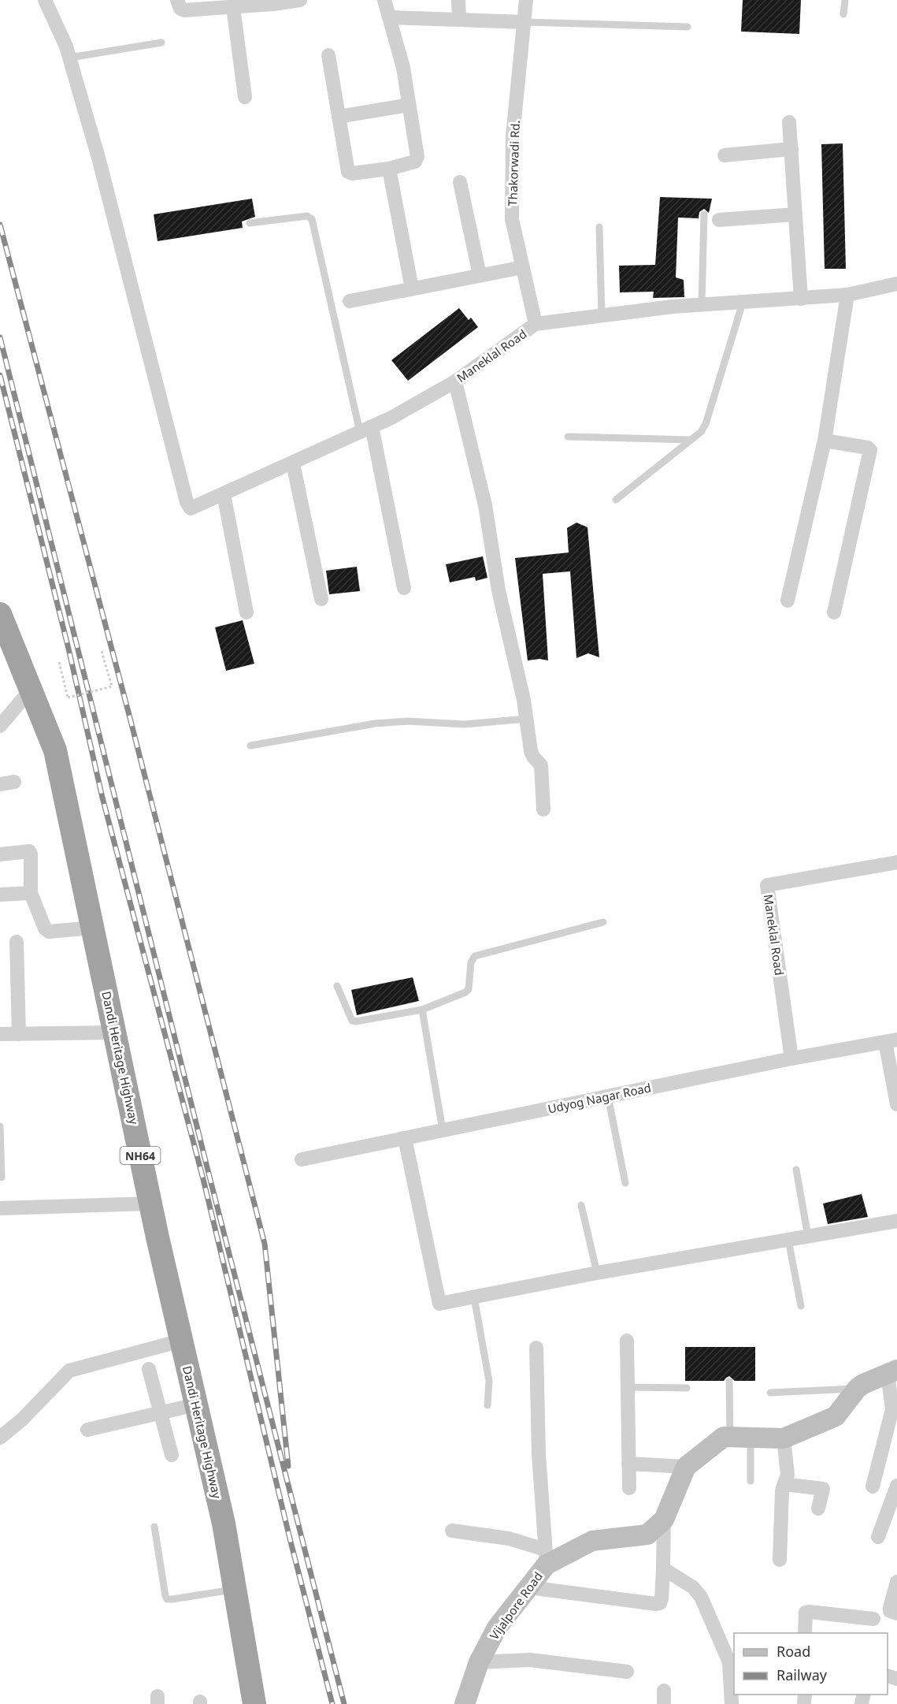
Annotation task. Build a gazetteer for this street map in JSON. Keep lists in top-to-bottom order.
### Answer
{
  "streets": {
    "highway": ["Dandi Heritage Highway", "NH64"],
    "main road": ["Vijalpore Road"],
    "street": ["Thakorwadi Rd.", "Maneklal Road", "Udyog Nagar Road"]
  },
  "crossings": [
    ["Thakorwadi Rd.", "Maneklal Road"],
    ["Maneklal Road", "Udyog Nagar Road"]
  ],
  "legend": ["Road", "Railway"]
}
